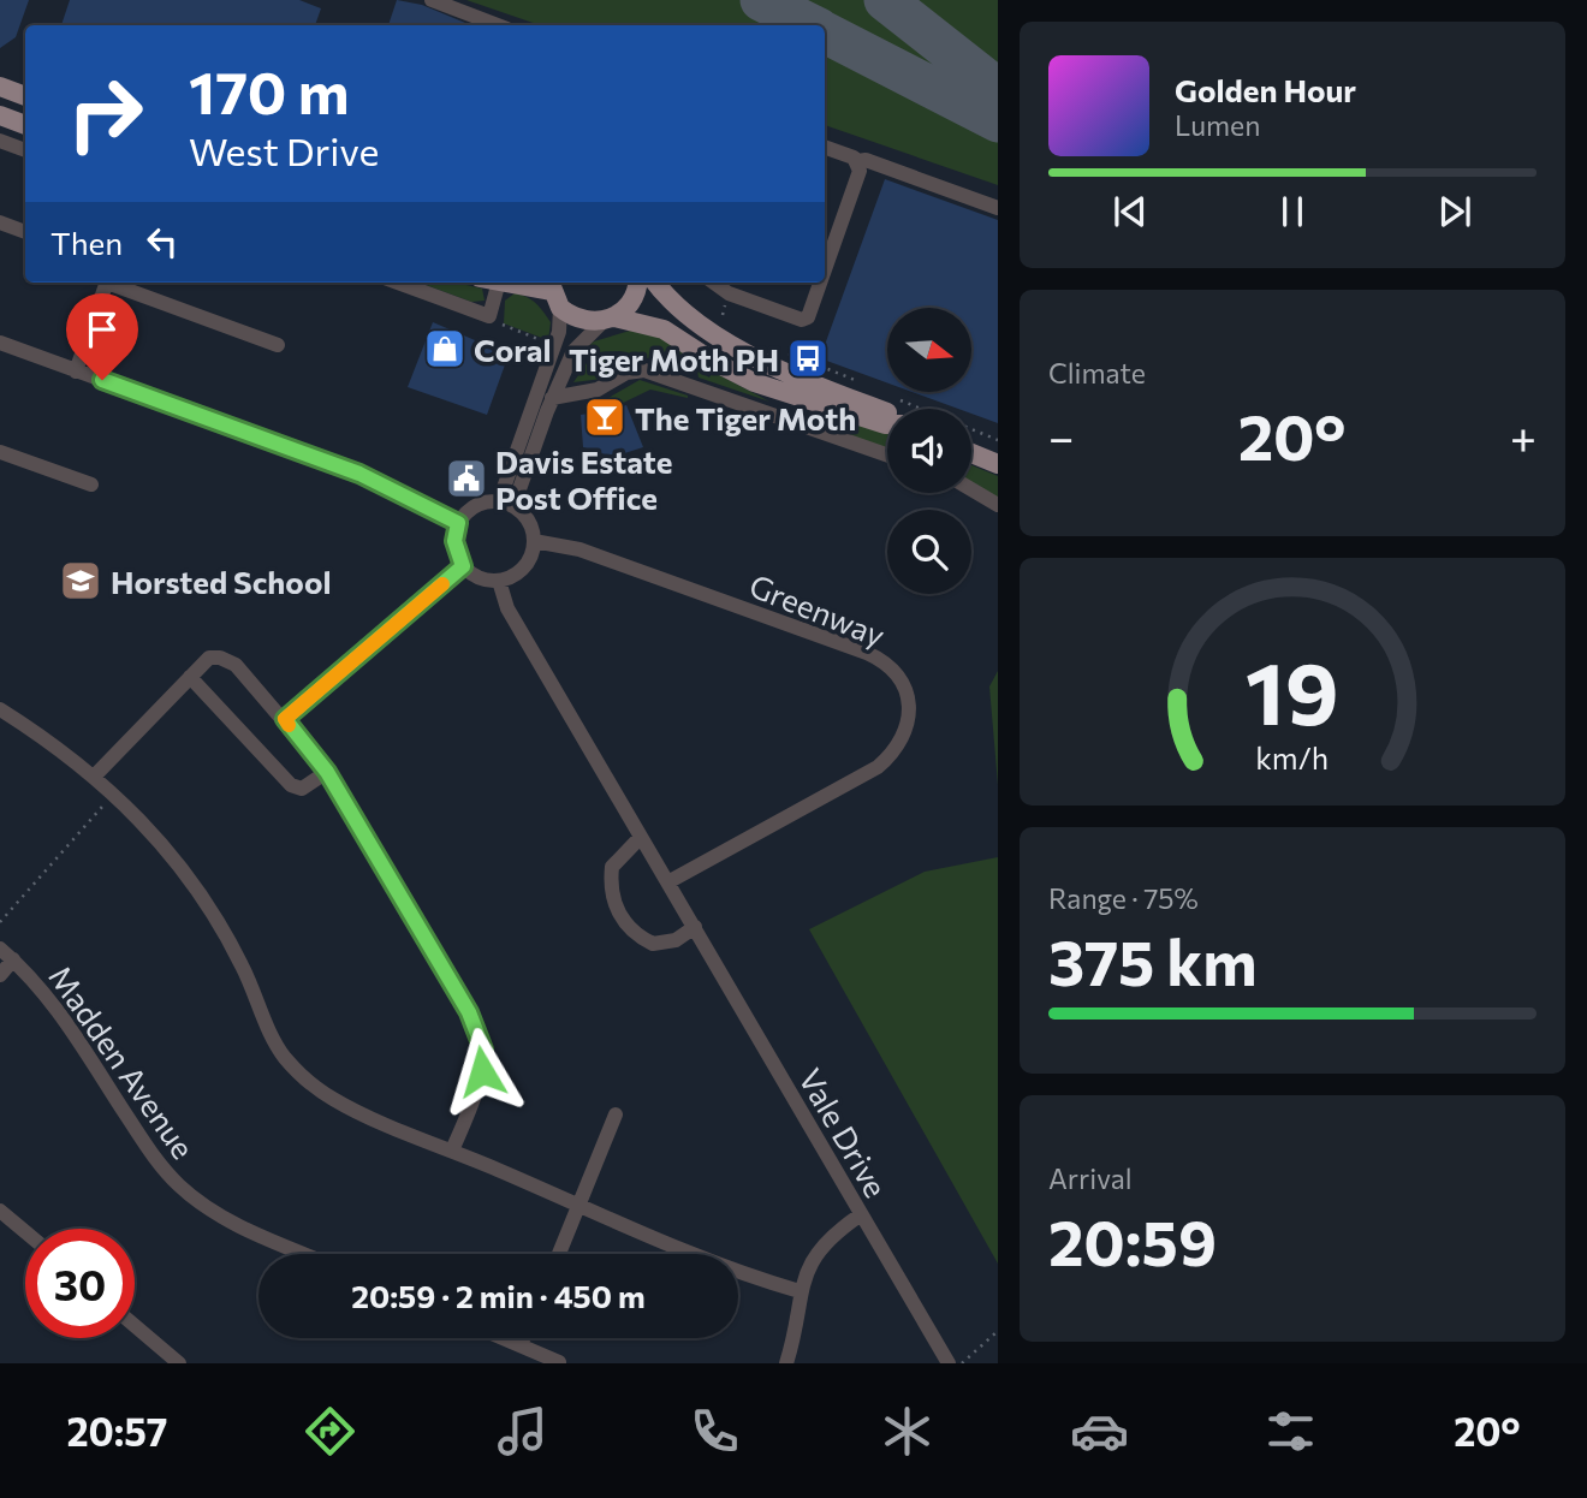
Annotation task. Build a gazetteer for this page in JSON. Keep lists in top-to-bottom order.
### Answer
{
  "streets": {
    "street": ["Greenway", "Madden Avenue", "Vale Drive"]
  },
  "crossings": [
    ["Greenway", "Vale Drive"]
  ],
  "places": {
    "shop": ["Coral"],
    "bus stop": ["Tiger Moth PH"],
    "bar": ["The Tiger Moth"],
    "public building": ["Davis Estate Post Office"],
    "school or university": ["Horsted School"]
  },
  "north": "right",
  "page": {
    "turn": ["170 m", "West Drive"],
    "song": ["Golden Hour", "Lumen"],
    "then": "Then",
    "tile": [
      "Climate",
      ["Range · 75%", "375 km"],
      ["Arrival", "20:59"]
    ],
    "heat": ["−", "20°", "+"],
    "limit": "30",
    "trip": "20:59 · 2 min · 450 m",
    "tabs": ["20:57", "20°"],
    "gauge": ["19", "km/h"]
  }
}
